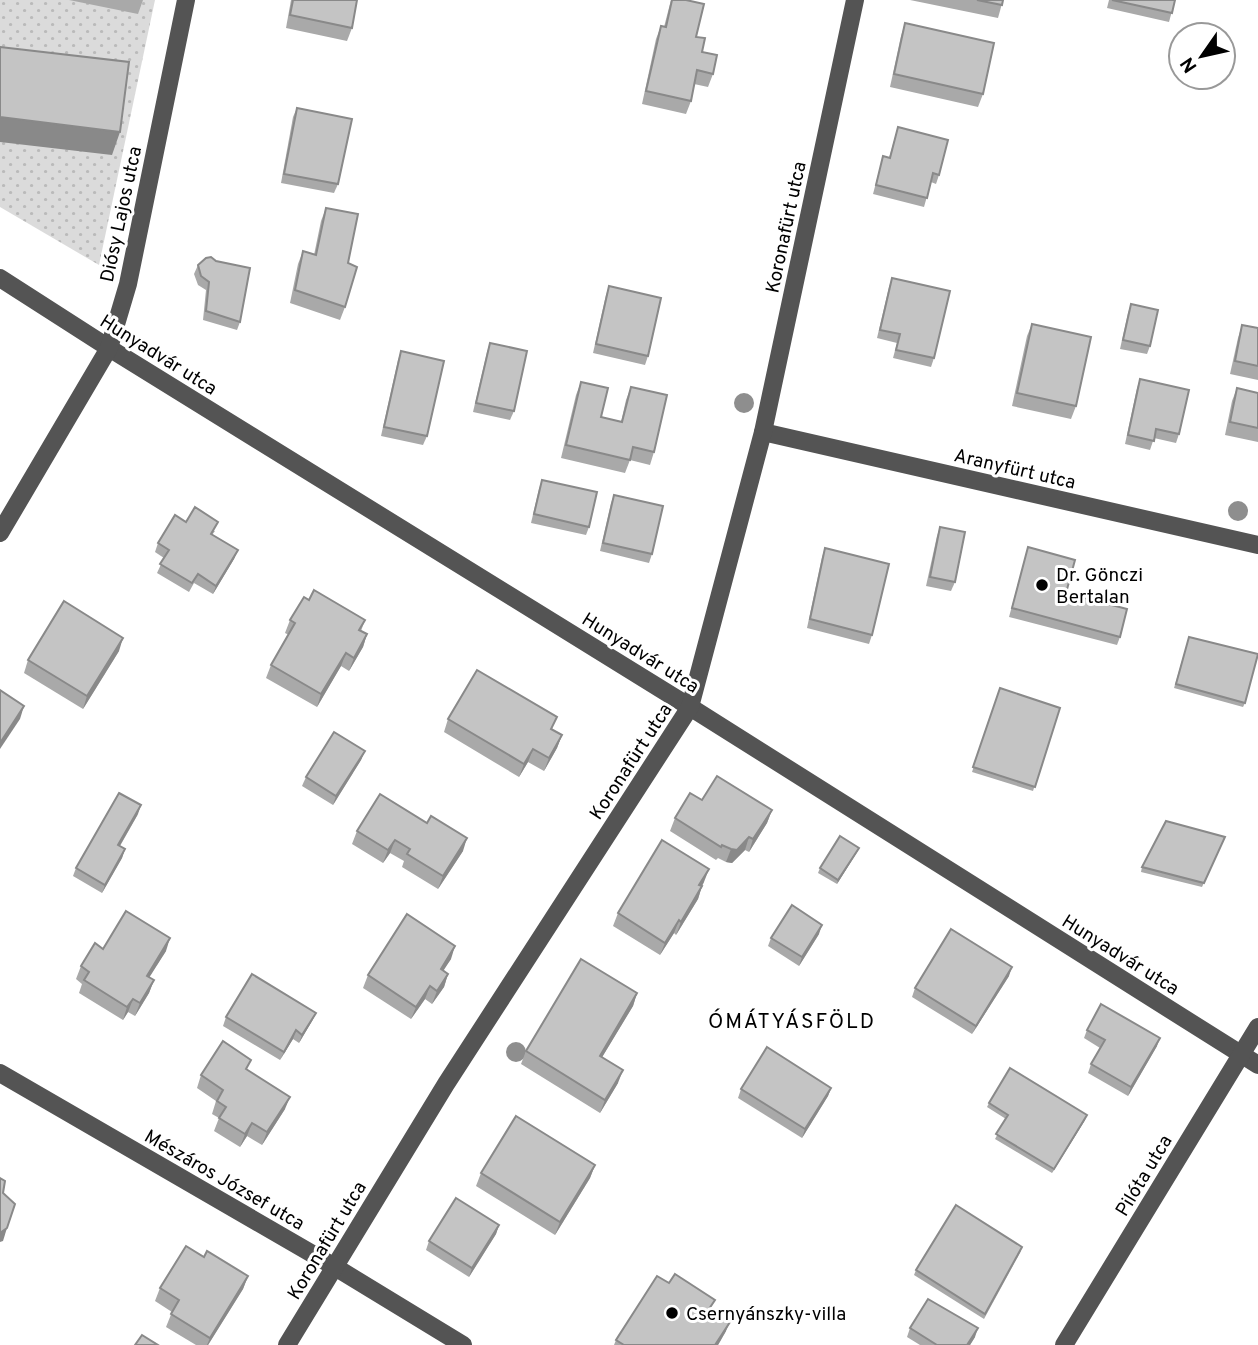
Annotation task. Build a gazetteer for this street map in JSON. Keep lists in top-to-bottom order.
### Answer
{
  "streets": {
    "street": [
      "Diósy Lajos utca",
      "Koronafürt utca",
      "Hunyadvár utca",
      "Aranyfürt utca",
      "Pilóta utca",
      "Mészáros József utca"
    ]
  },
  "crossings": [
    ["Diósy Lajos utca", "Hunyadvár utca"],
    ["Koronafürt utca", "Hunyadvár utca"],
    ["Koronafürt utca", "Aranyfürt utca"],
    ["Koronafürt utca", "Mészáros József utca"],
    ["Hunyadvár utca", "Pilóta utca"]
  ],
  "districts": ["ÓMÁTYÁSFÖLD"],
  "places": ["Dr. Gönczi Bertalan", "Csernyánszky-villa"],
  "north": "bottom left"
}
